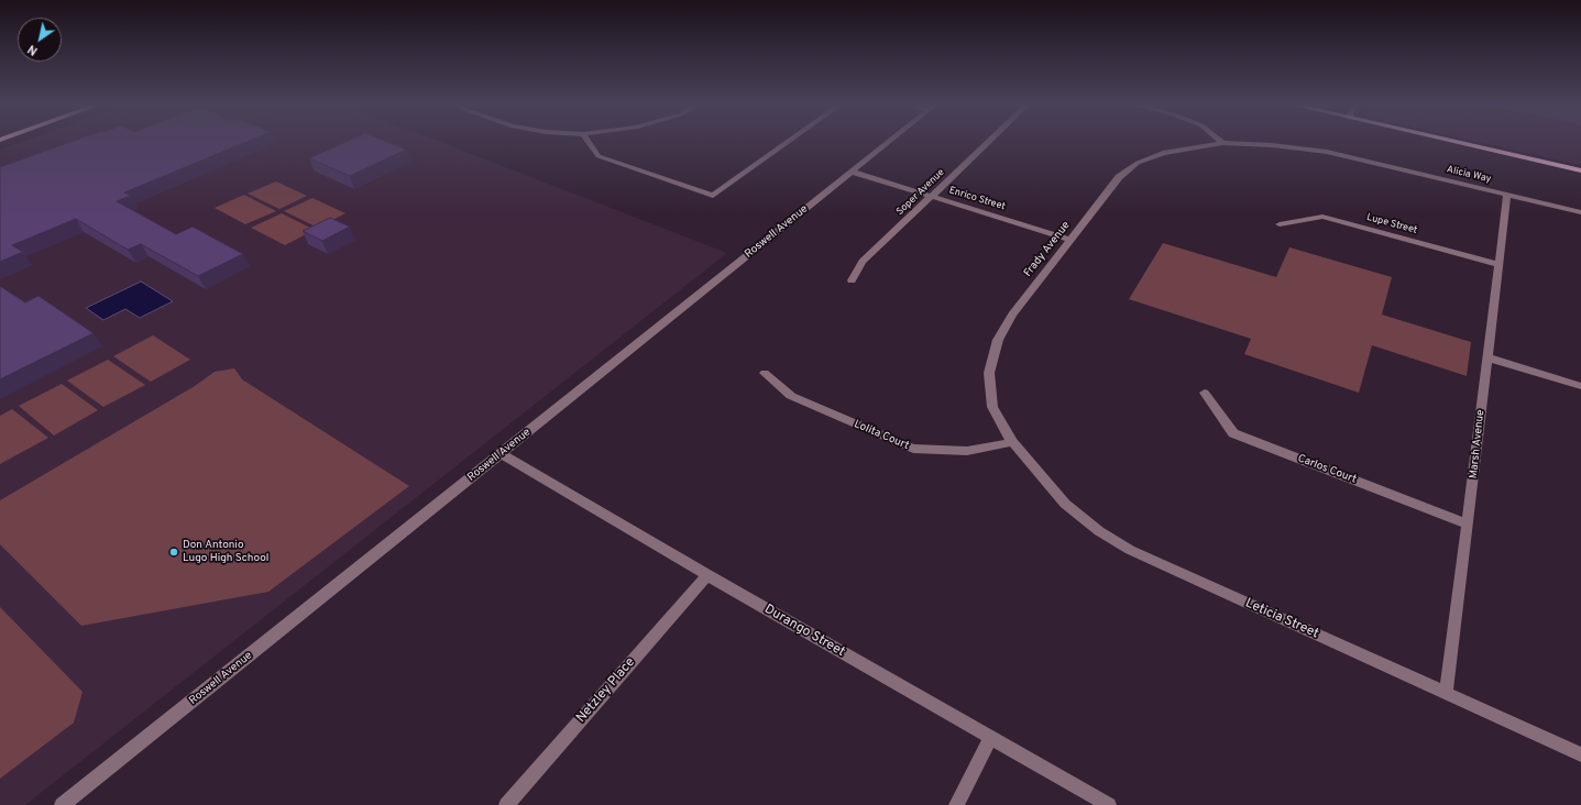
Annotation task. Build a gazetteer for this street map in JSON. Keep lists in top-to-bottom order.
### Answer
{
  "streets": {
    "street": [
      "Alicia Way",
      "Soper Avenue",
      "Enrico Street",
      "Lupe Street",
      "Roswell Avenue",
      "Frady Avenue",
      "Lolita Court",
      "Marsh Avenue",
      "Carlos Court",
      "Leticia Street",
      "Durango Street",
      "Netzley Place"
    ]
  },
  "crossings": [
    ["Alicia Way", "Frady Avenue"],
    ["Alicia Way", "Marsh Avenue"],
    ["Soper Avenue", "Enrico Street"],
    ["Enrico Street", "Roswell Avenue"],
    ["Enrico Street", "Frady Avenue"],
    ["Lupe Street", "Marsh Avenue"],
    ["Roswell Avenue", "Durango Street"],
    ["Frady Avenue", "Lolita Court"],
    ["Frady Avenue", "Leticia Street"],
    ["Lolita Court", "Leticia Street"],
    ["Marsh Avenue", "Carlos Court"],
    ["Marsh Avenue", "Leticia Street"],
    ["Durango Street", "Netzley Place"]
  ],
  "places": ["Don Antonio Lugo High School"],
  "north": "bottom left"
}
